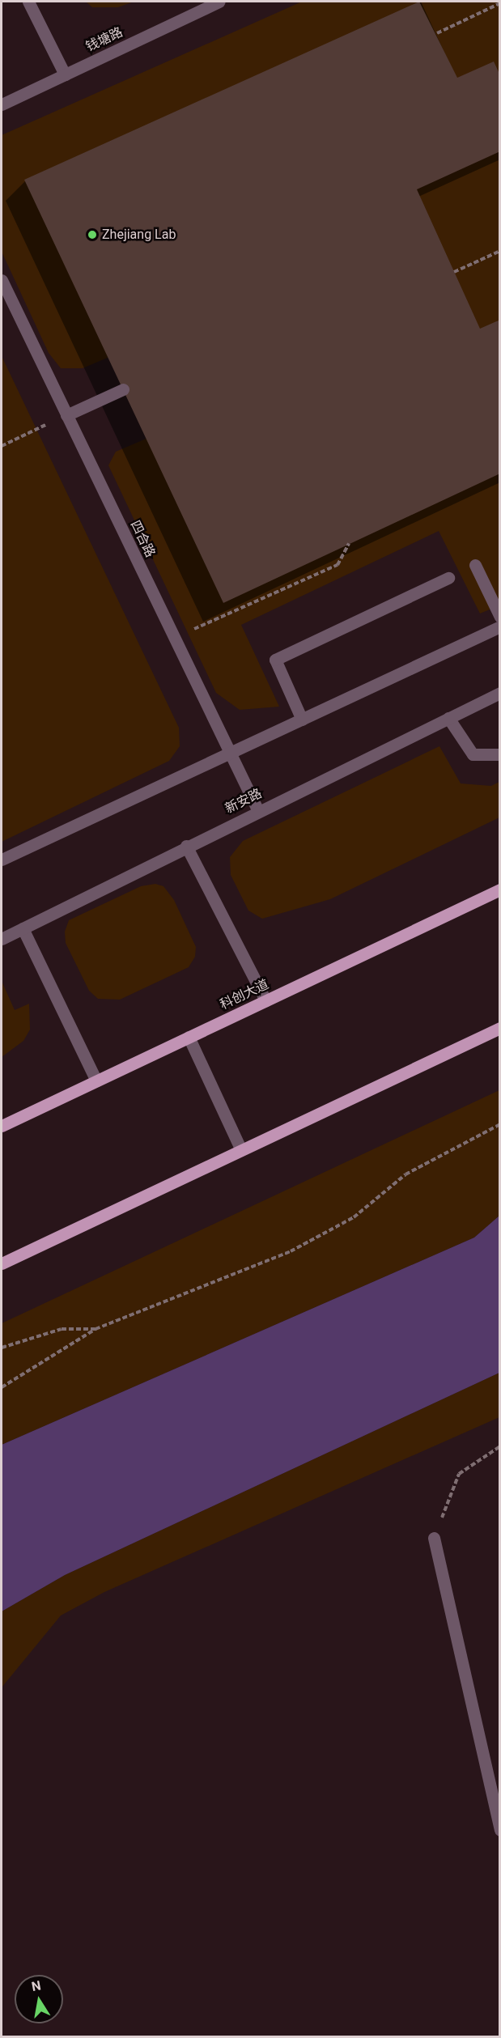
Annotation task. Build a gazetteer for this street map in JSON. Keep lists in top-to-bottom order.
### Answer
{
  "streets": {
    "main road": ["科创大道"],
    "street": ["钱塘路", "四合路", "新安路"]
  },
  "crossings": [
    ["四合路", "新安路"]
  ],
  "places": ["Zhejiang Lab"],
  "north": "top"
}
